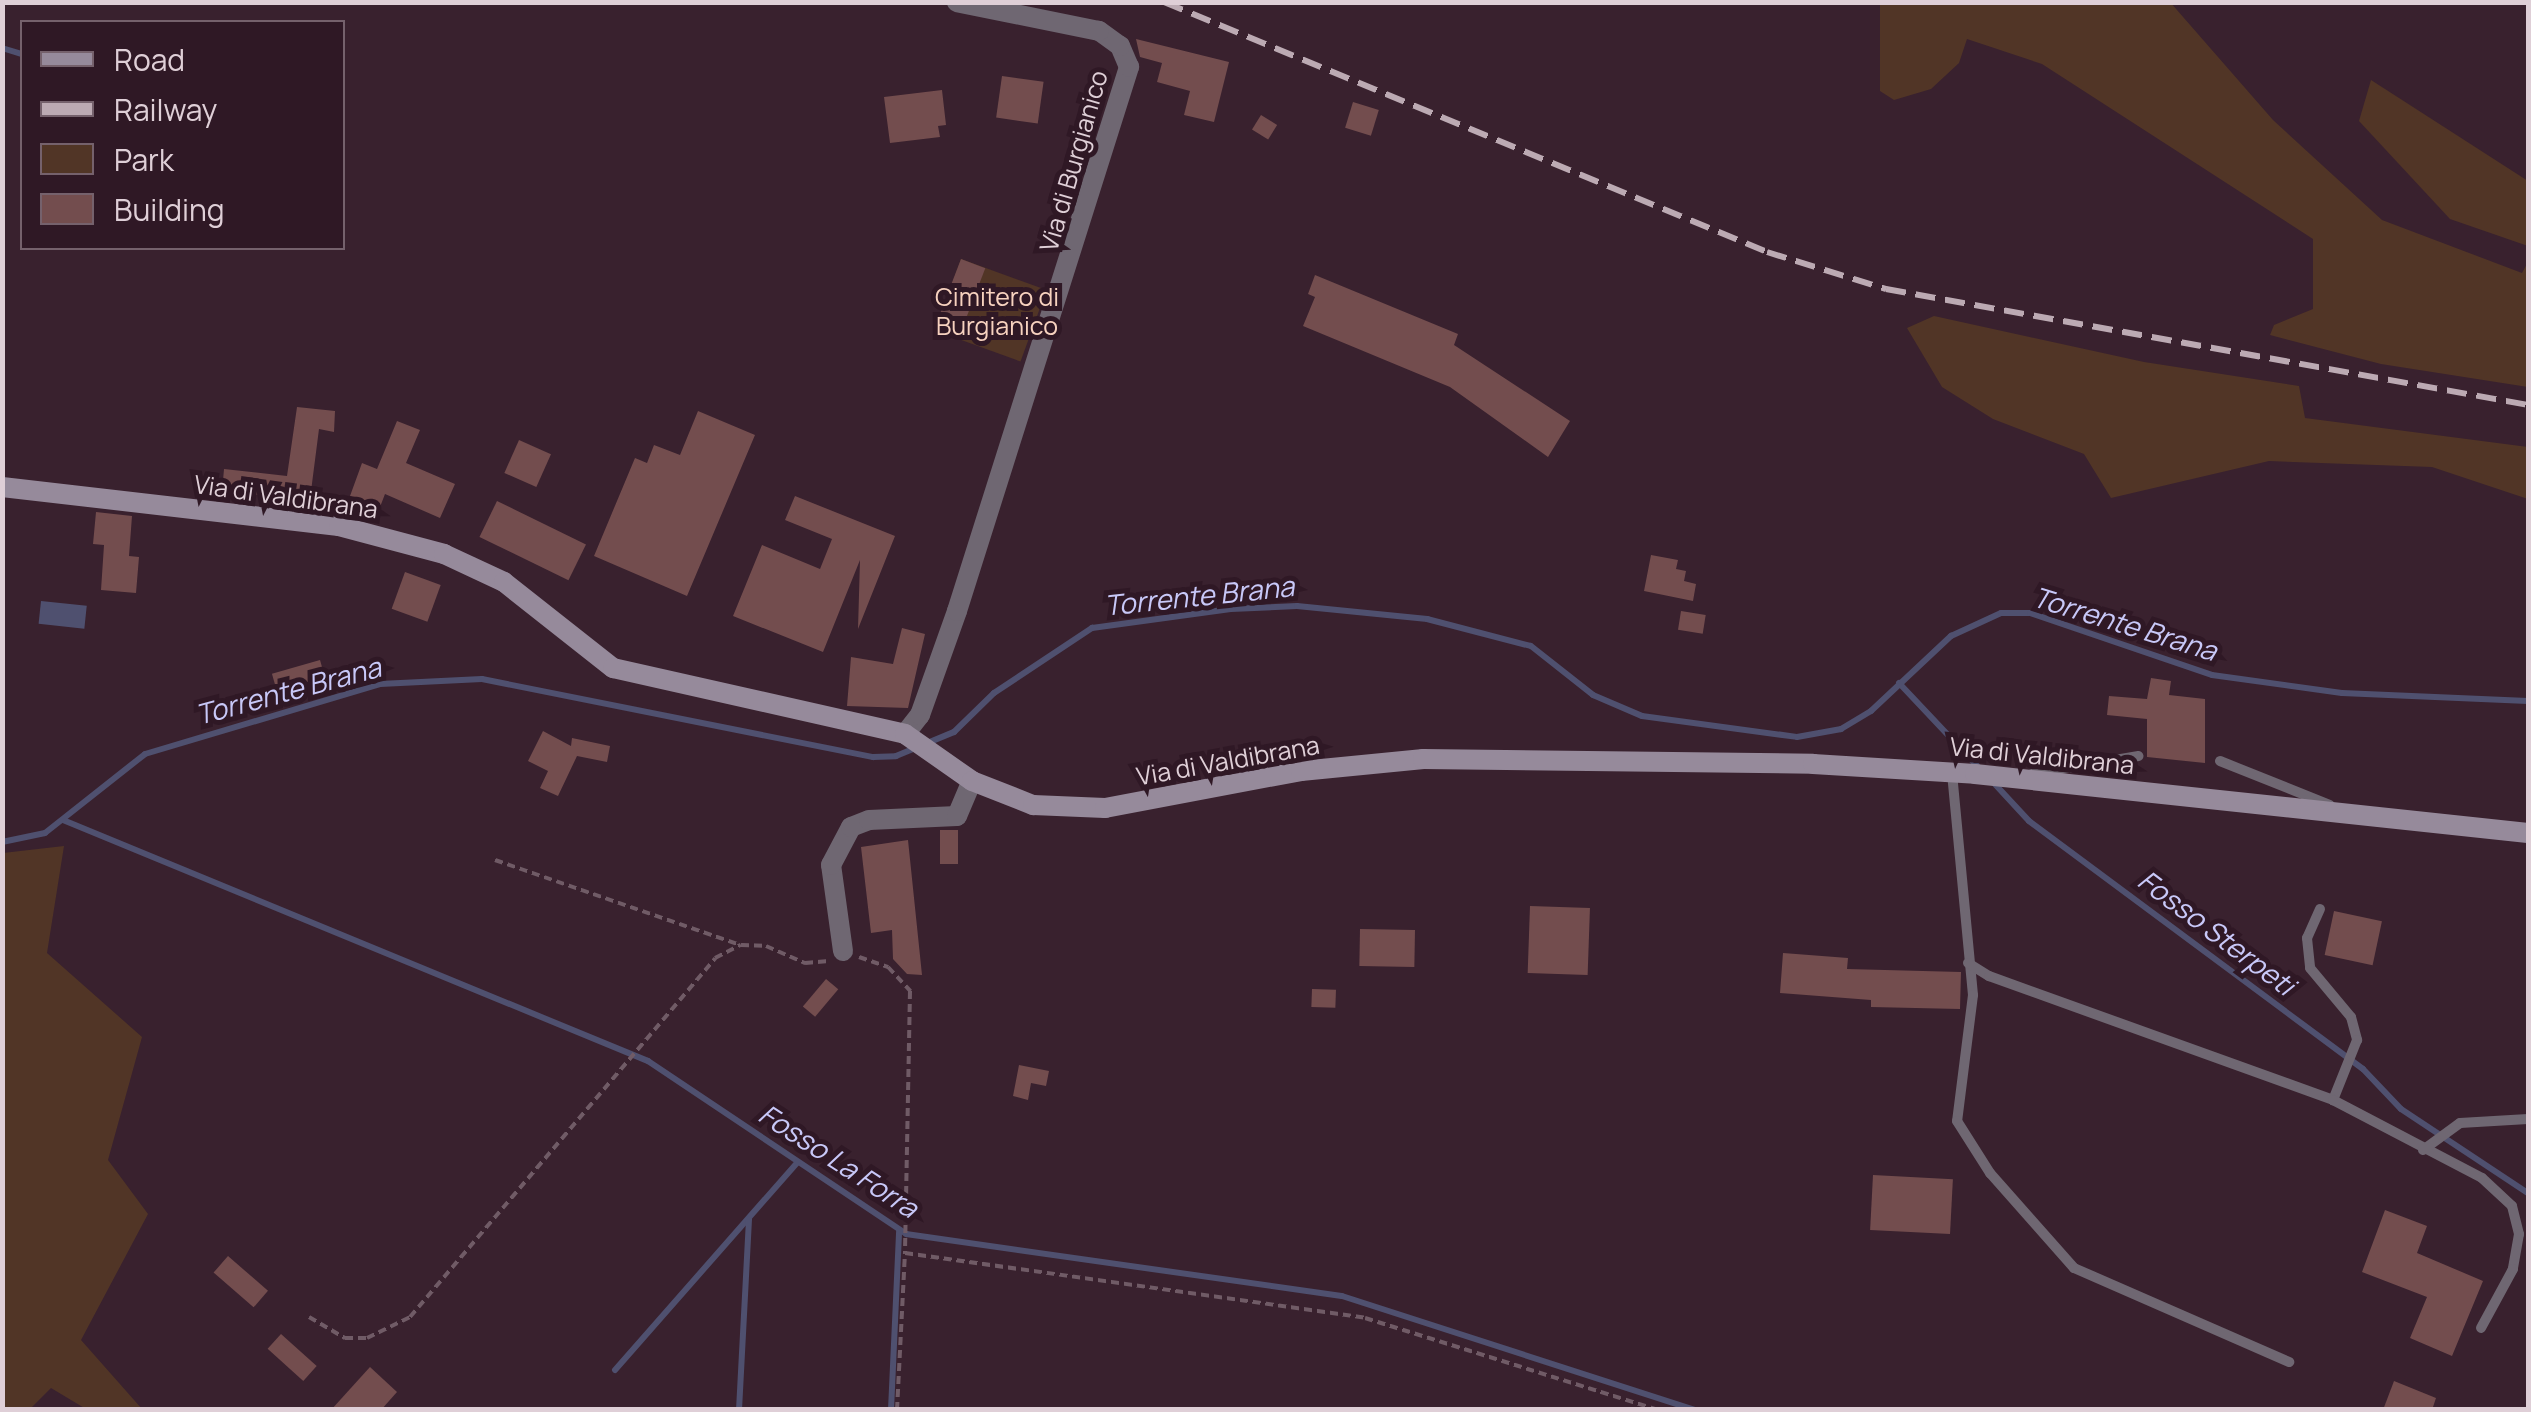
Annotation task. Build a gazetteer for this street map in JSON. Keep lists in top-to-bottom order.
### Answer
{
  "streets": {
    "street": ["Via di Burgianico", "Via di Valdibrana"]
  },
  "crossings": [
    ["Via di Burgianico", "Via di Valdibrana"]
  ],
  "water": ["Torrente Brana", "Fosso Sterpeti", "Fosso La Forra"],
  "parks": ["Cimitero di Burgianico"],
  "legend": [
    "Road",
    "Railway",
    "Park",
    "Building"
  ]
}
